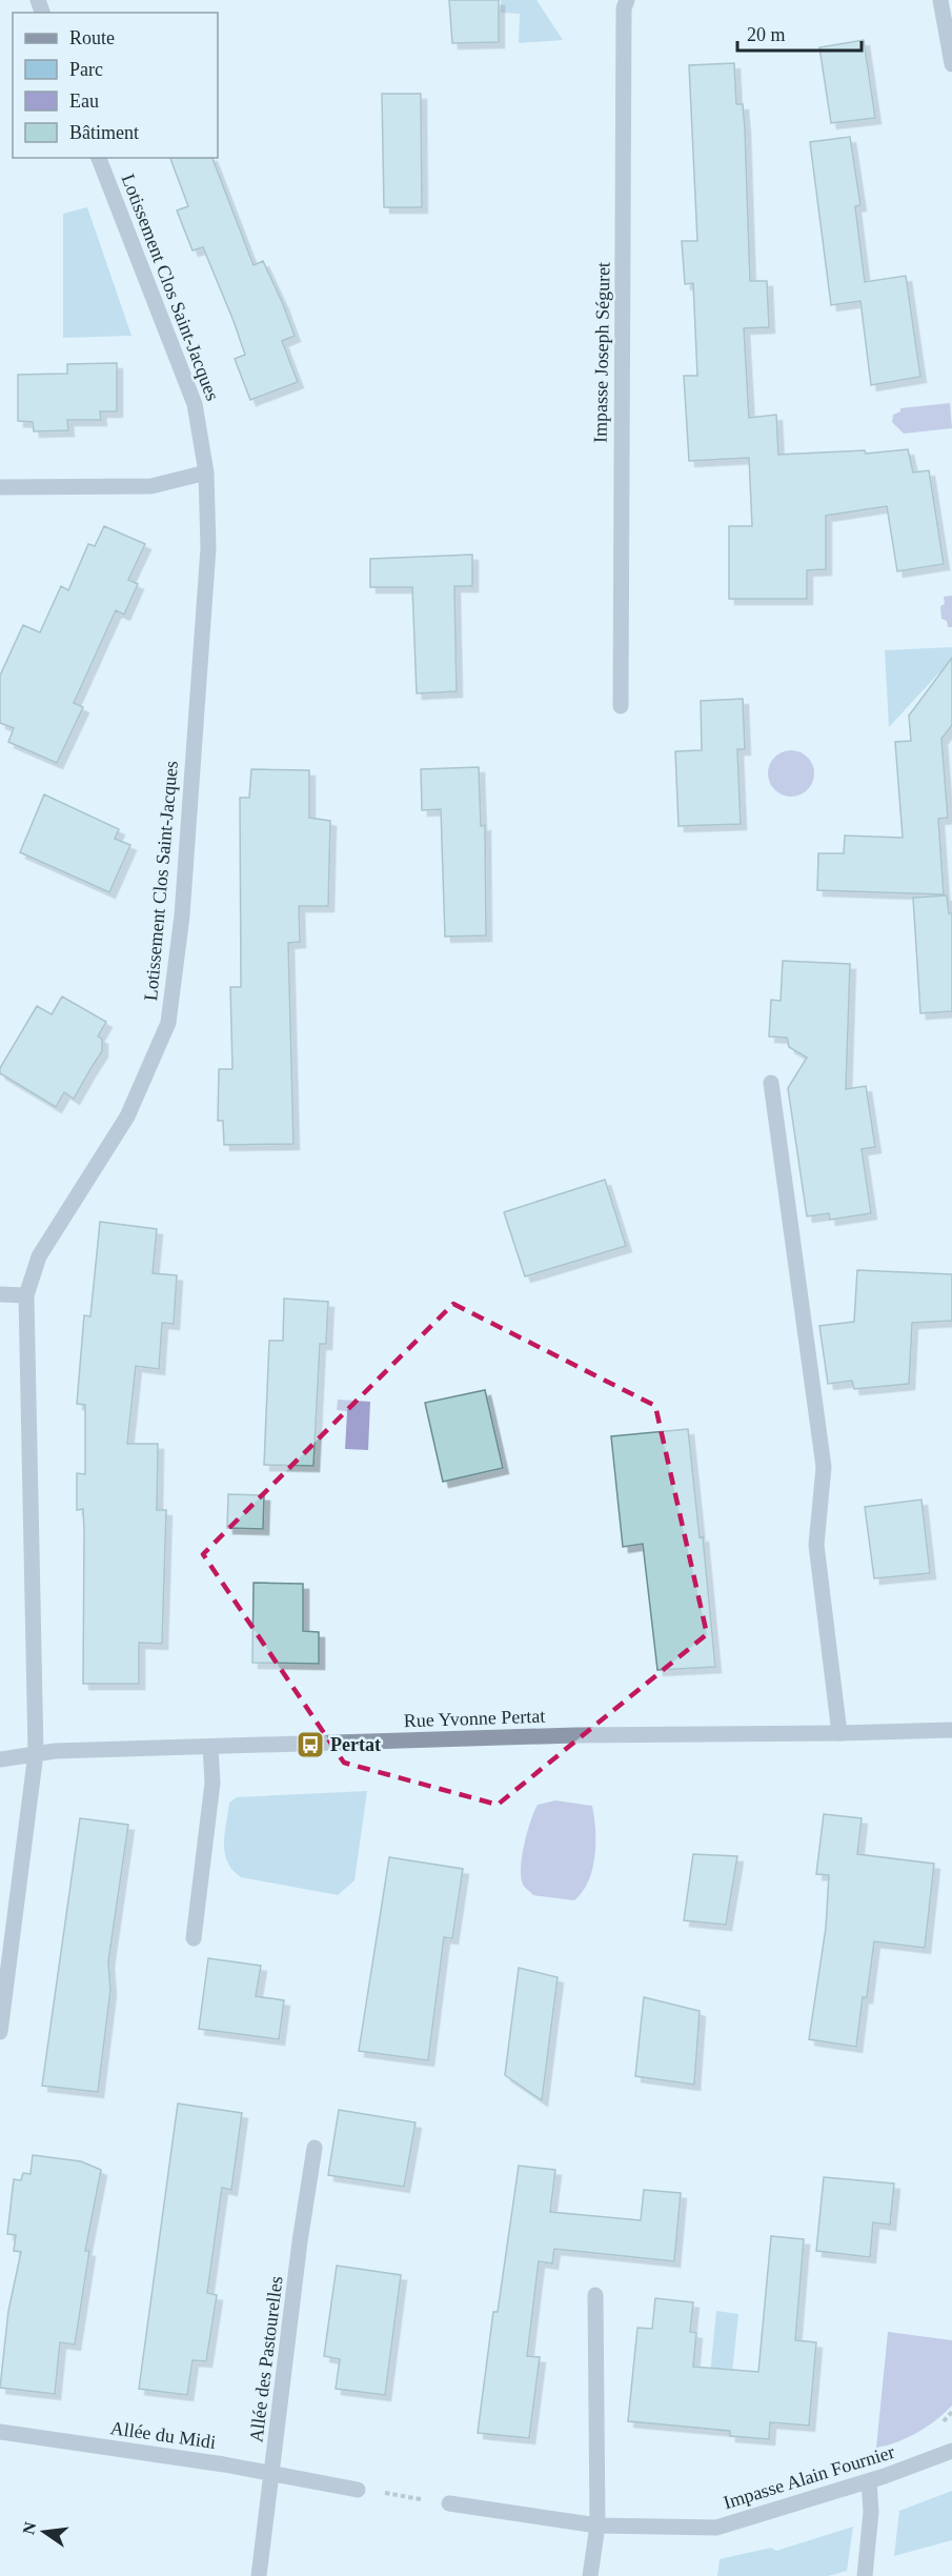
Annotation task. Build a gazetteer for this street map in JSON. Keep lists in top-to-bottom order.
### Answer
{
  "streets": {
    "street": [
      "Lotissement Clos Saint-Jacques",
      "Impasse Joseph Séguret",
      "Rue Yvonne Pertat",
      "Allée des Pastourelles",
      "Allée du Midi",
      "Impasse Alain Fournier"
    ]
  },
  "crossings": [
    ["Lotissement Clos Saint-Jacques", "Rue Yvonne Pertat"],
    ["Allée des Pastourelles", "Allée du Midi"]
  ],
  "places": {
    "bus stop": ["Pertat"]
  },
  "legend": [
    "Route",
    "Parc",
    "Eau",
    "Bâtiment"
  ],
  "scale_bar": "20 m",
  "north": "left"
}
